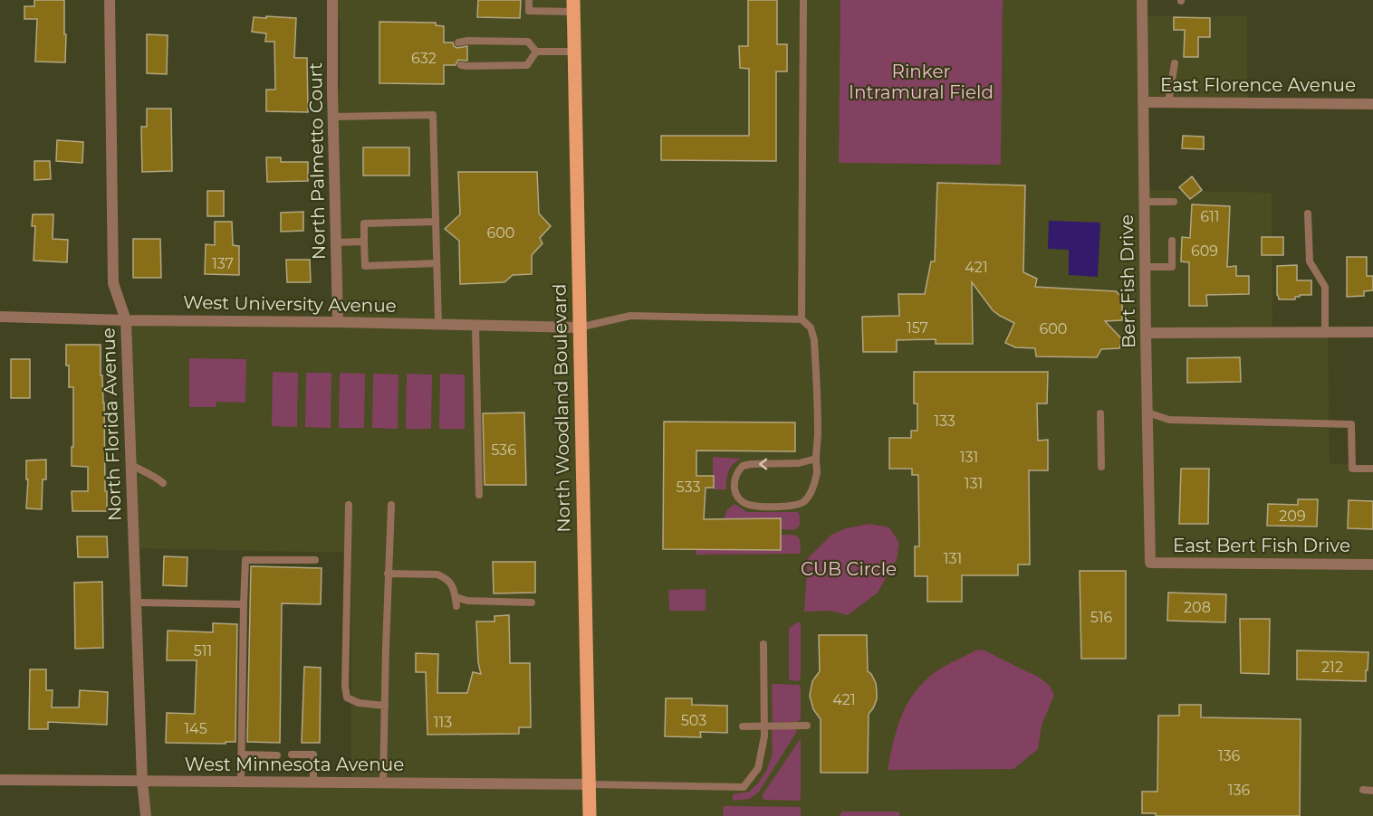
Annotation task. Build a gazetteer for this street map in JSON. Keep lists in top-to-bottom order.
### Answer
{
  "streets": {
    "main road": ["North Woodland Boulevard"],
    "street": [
      "East Florence Avenue",
      "North Palmetto Court",
      "Bert Fish Drive",
      "West University Avenue",
      "North Florida Avenue",
      "East Bert Fish Drive",
      "West Minnesota Avenue"
    ]
  },
  "crossings": [
    ["East Florence Avenue", "Bert Fish Drive"],
    ["North Palmetto Court", "West University Avenue"],
    ["Bert Fish Drive", "East Bert Fish Drive"],
    ["West University Avenue", "North Woodland Boulevard"],
    ["West University Avenue", "North Florida Avenue"],
    ["North Woodland Boulevard", "West Minnesota Avenue"],
    ["North Florida Avenue", "West Minnesota Avenue"]
  ],
  "parks": ["Rinker Intramural Field", "CUB Circle"],
  "house_numbers": [
    "632",
    "611",
    "600",
    "609",
    "137",
    "421",
    "157",
    "600",
    "133",
    "536",
    "131",
    "131",
    "533",
    "209",
    "131",
    "208",
    "516",
    "511",
    "212",
    "421",
    "503",
    "113",
    "145",
    "136",
    "136"
  ]
}
